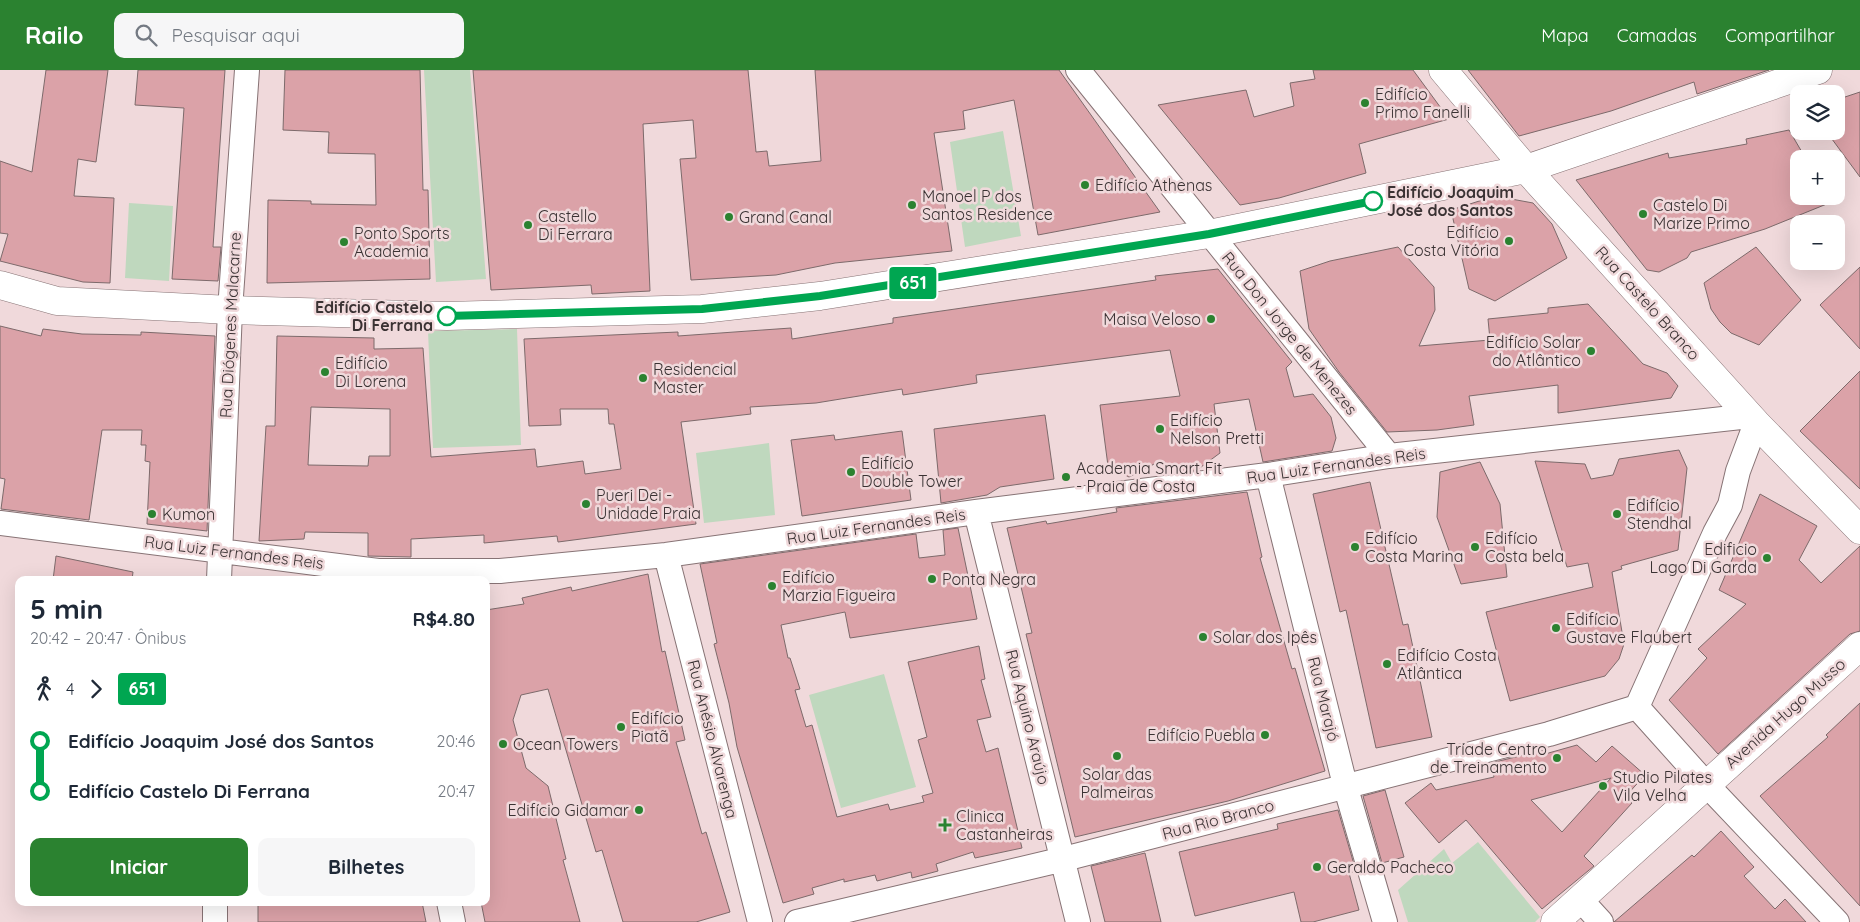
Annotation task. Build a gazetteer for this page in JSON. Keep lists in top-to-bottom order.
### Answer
{
  "streets": {
    "street": [
      "Rua Castelo Branco",
      "Rua Diógenes Malacarne",
      "Rua Don Jorge de Menezes",
      "Rua Luiz Fernandes Reis",
      "Rua Marajó",
      "Avenida Hugo Musso",
      "Rua Aquino Araújo",
      "Rua Anésio Alvarenga",
      "Rua Rio Branco"
    ]
  },
  "crossings": [
    ["Rua Castelo Branco", "Rua Luiz Fernandes Reis"],
    ["Rua Diógenes Malacarne", "Rua Luiz Fernandes Reis"],
    ["Rua Don Jorge de Menezes", "Rua Luiz Fernandes Reis"],
    ["Rua Luiz Fernandes Reis", "Rua Marajó"],
    ["Rua Luiz Fernandes Reis", "Rua Aquino Araújo"],
    ["Rua Luiz Fernandes Reis", "Rua Anésio Alvarenga"],
    ["Rua Marajó", "Rua Rio Branco"],
    ["Rua Aquino Araújo", "Rua Rio Branco"]
  ],
  "places": {
    "other": [
      "Edifício Primo Fanelli",
      "Edifício Athenas",
      "Edifício Joaquim José dos Santos",
      "Manoel P dos Santos Residence",
      "Castelo Di Marize Primo",
      "Grand Canal",
      "Castello Di Ferrara",
      "Edifício Costa Vitória",
      "Ponto Sports Academia",
      "Edifício Castelo Di Ferrana",
      "Maisa Veloso",
      "Edifício Solar do Atlântico",
      "Edifício Di Lorena",
      "Residencial Master",
      "Edifício Nelson Pretti",
      "Edifício Double Tower",
      "Academia Smart Fit - Praia de Costa",
      "Pueri Dei - Unidade Praia",
      "Kumon",
      "Edifício Stendhal",
      "Edifício Costa Marina",
      "Edifício Costa bela",
      "Edificio Lago Di Garda",
      "Ponta Negra",
      "Edifício Marzia Figueira",
      "Edifício Gustave Flaubert",
      "Solar dos Ipês",
      "Edifício Costa Atlântica",
      "Edifício Piatã",
      "Edifício Puebla",
      "Ocean Towers",
      "Solar das Palmeiras",
      "Tríade Centro de Treinamento",
      "Studio Pilates Vila Velha",
      "Edifício Gidamar",
      "Geraldo Pacheco"
    ],
    "health": ["Clinica Castanheiras"]
  },
  "lines": ["bus line 651"],
  "page": {
    "header": "Railo",
    "search": "Pesquisar aqui",
    "nav": ["Mapa", "Camadas", "Compartilhar"],
    "on_map": "651",
    "map_buttons": ["+", "−"],
    "heading": ["5 min", "20:42 – 20:47 · Ônibus", "R$4.80"],
    "legs": ["4", "651"],
    "list": [
      {
        "name": "Edifício Joaquim José dos Santos",
        "value": "20:46"
      },
      {
        "name": "Edifício Castelo Di Ferrana",
        "value": "20:47"
      }
    ],
    "buttons": ["Iniciar", "Bilhetes"]
  }
}
